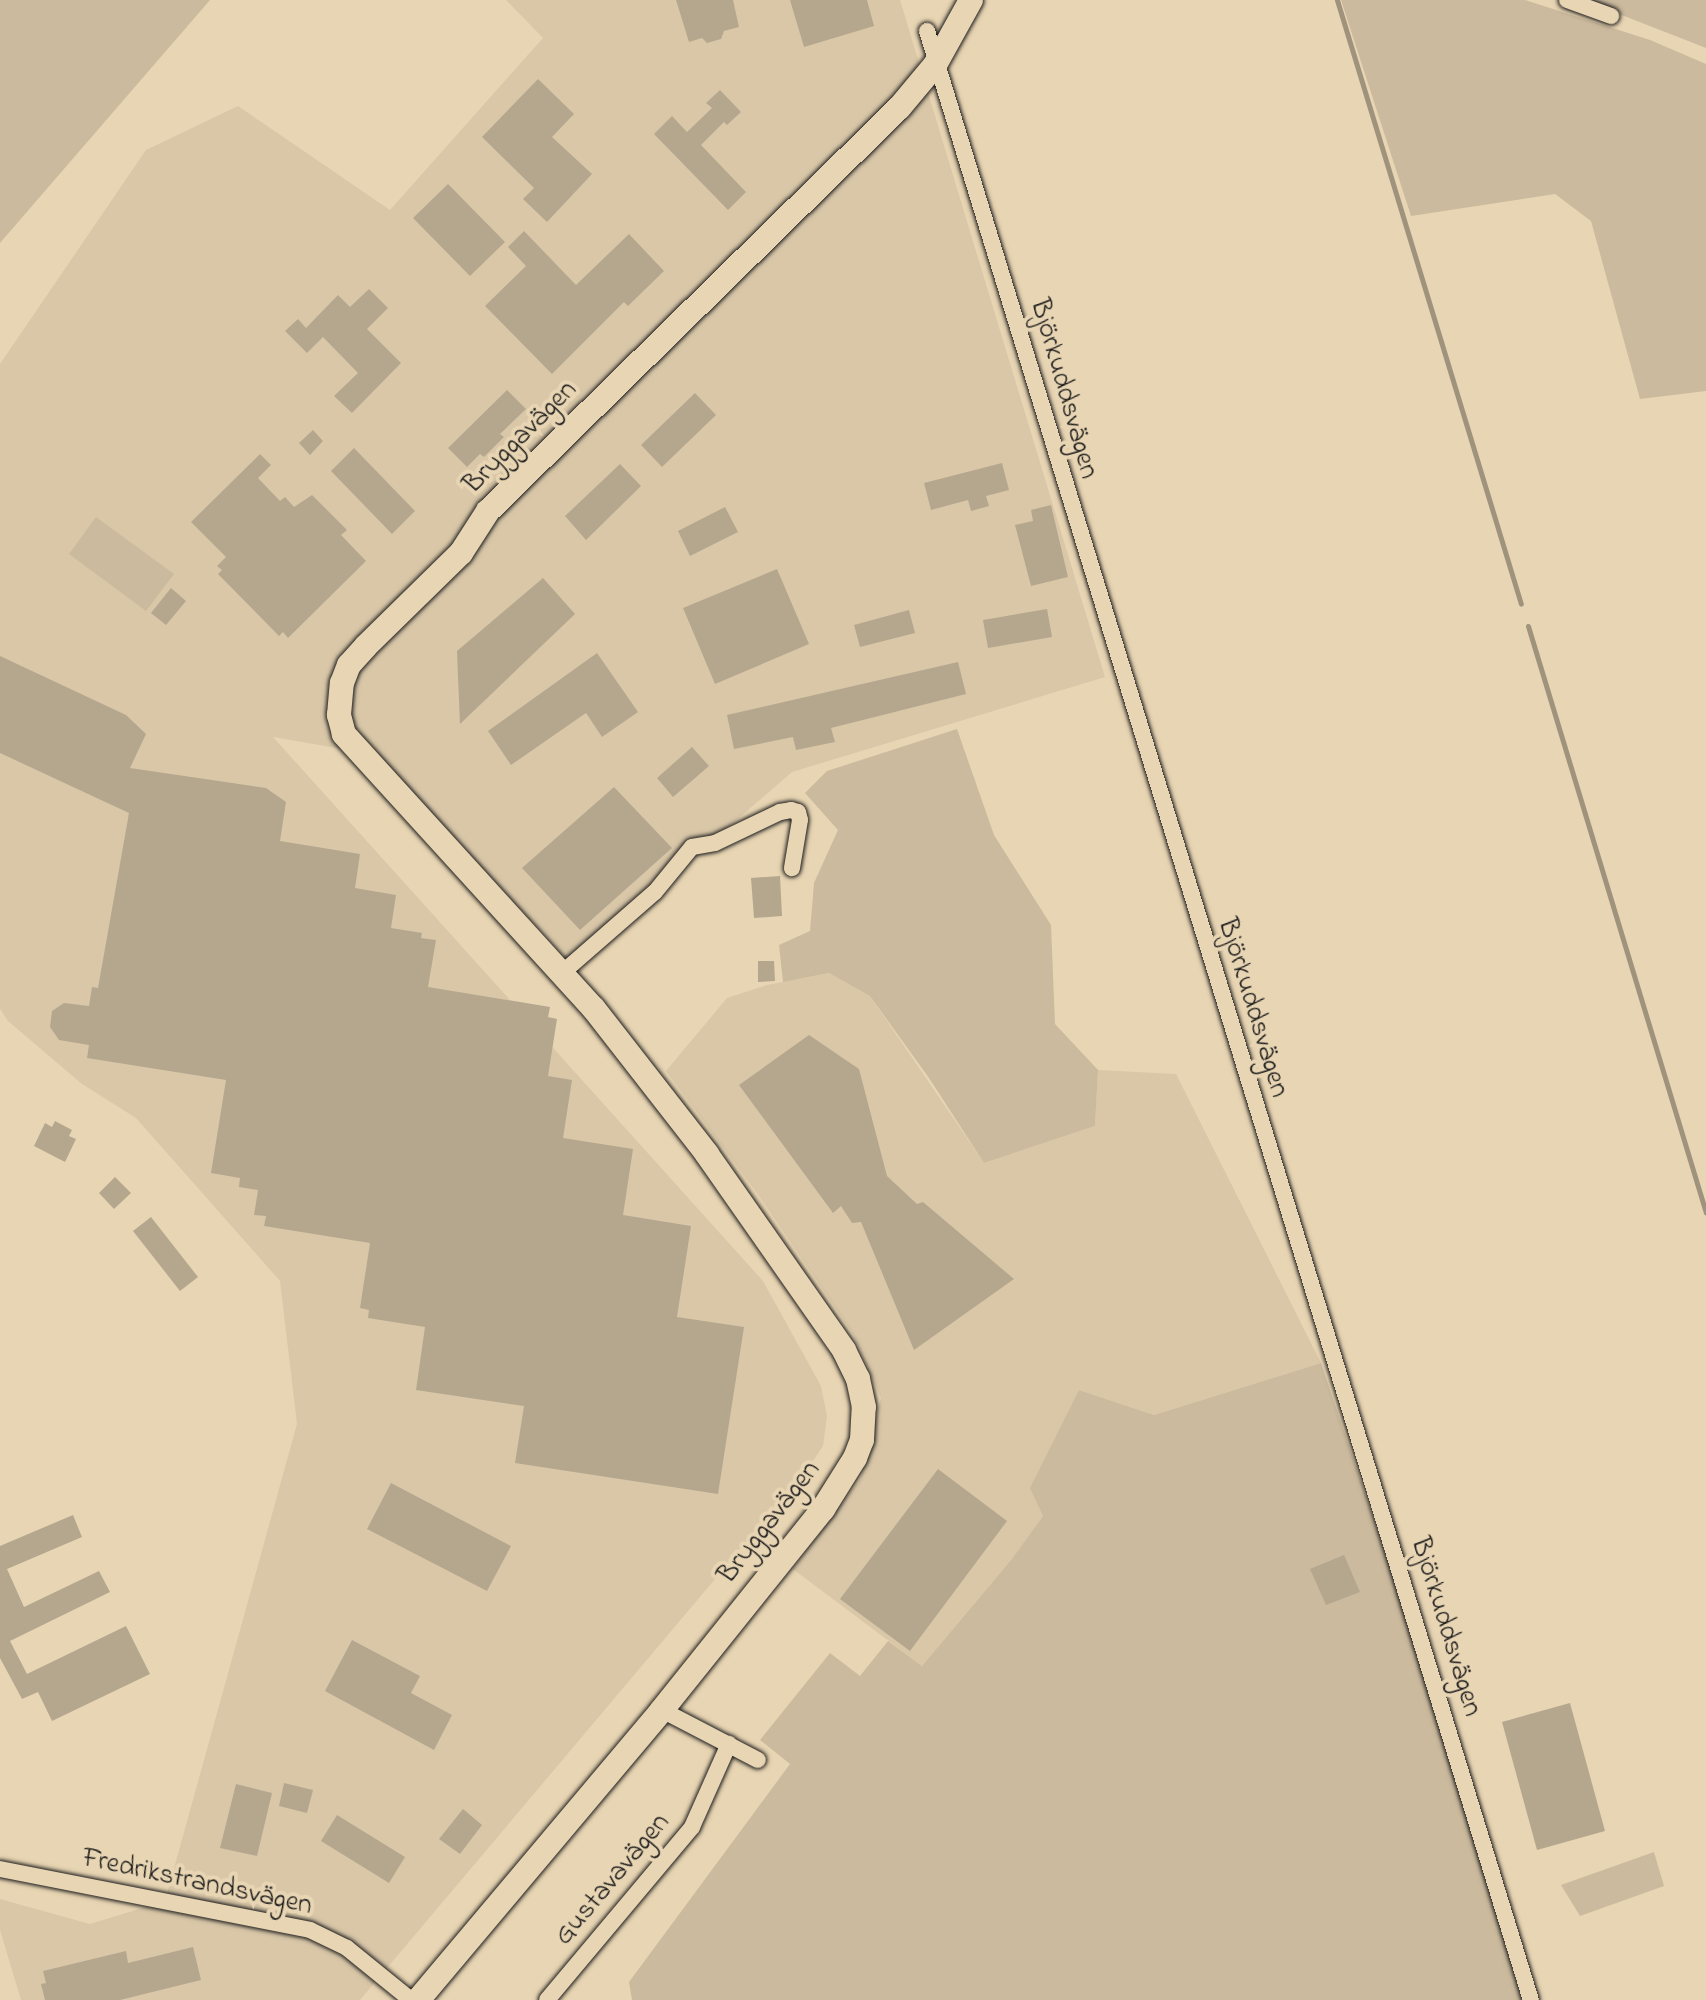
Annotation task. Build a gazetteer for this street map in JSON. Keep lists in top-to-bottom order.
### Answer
{
  "streets": {
    "main road": ["Bryggavägen"],
    "street": ["Björkuddsvägen", "Gustavavägen", "Fredrikstrandsvägen"]
  },
  "crossings": [
    ["Björkuddsvägen", "Bryggavägen"]
  ]
}
